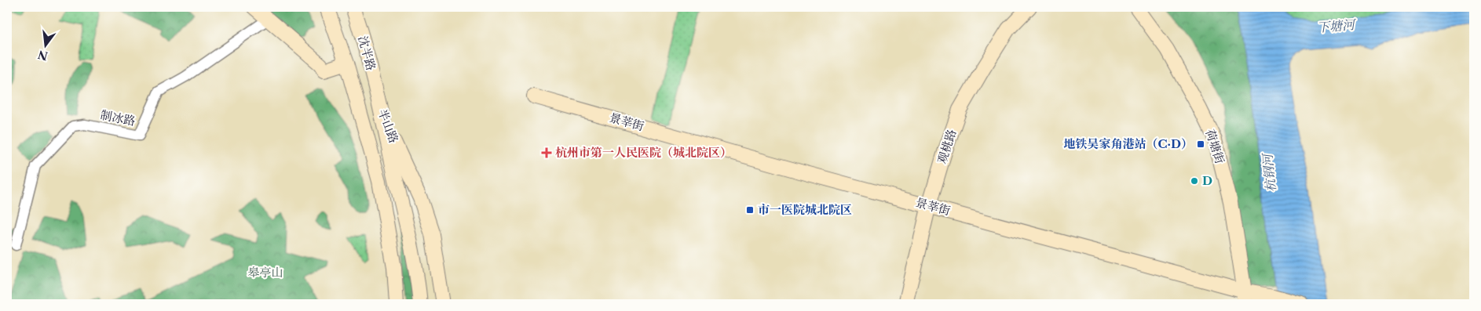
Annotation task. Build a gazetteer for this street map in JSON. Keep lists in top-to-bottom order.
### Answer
{
  "streets": {
    "street": [
      "沈半路",
      "制冰路",
      "景莘街",
      "半山路",
      "观桃路",
      "荷塘街"
    ]
  },
  "crossings": [
    ["沈半路", "半山路"],
    ["景莘街", "观桃路"],
    ["景莘街", "荷塘街"]
  ],
  "water": ["下塘河", "杭钢河"],
  "parks": ["皋亭山"],
  "places": {
    "transit": ["地铁吴家角港站（C·D）", "市一医院城北院区"],
    "health": ["杭州市第一人民医院（城北院区）"],
    "other": ["D"]
  },
  "north": "bottom"
}
